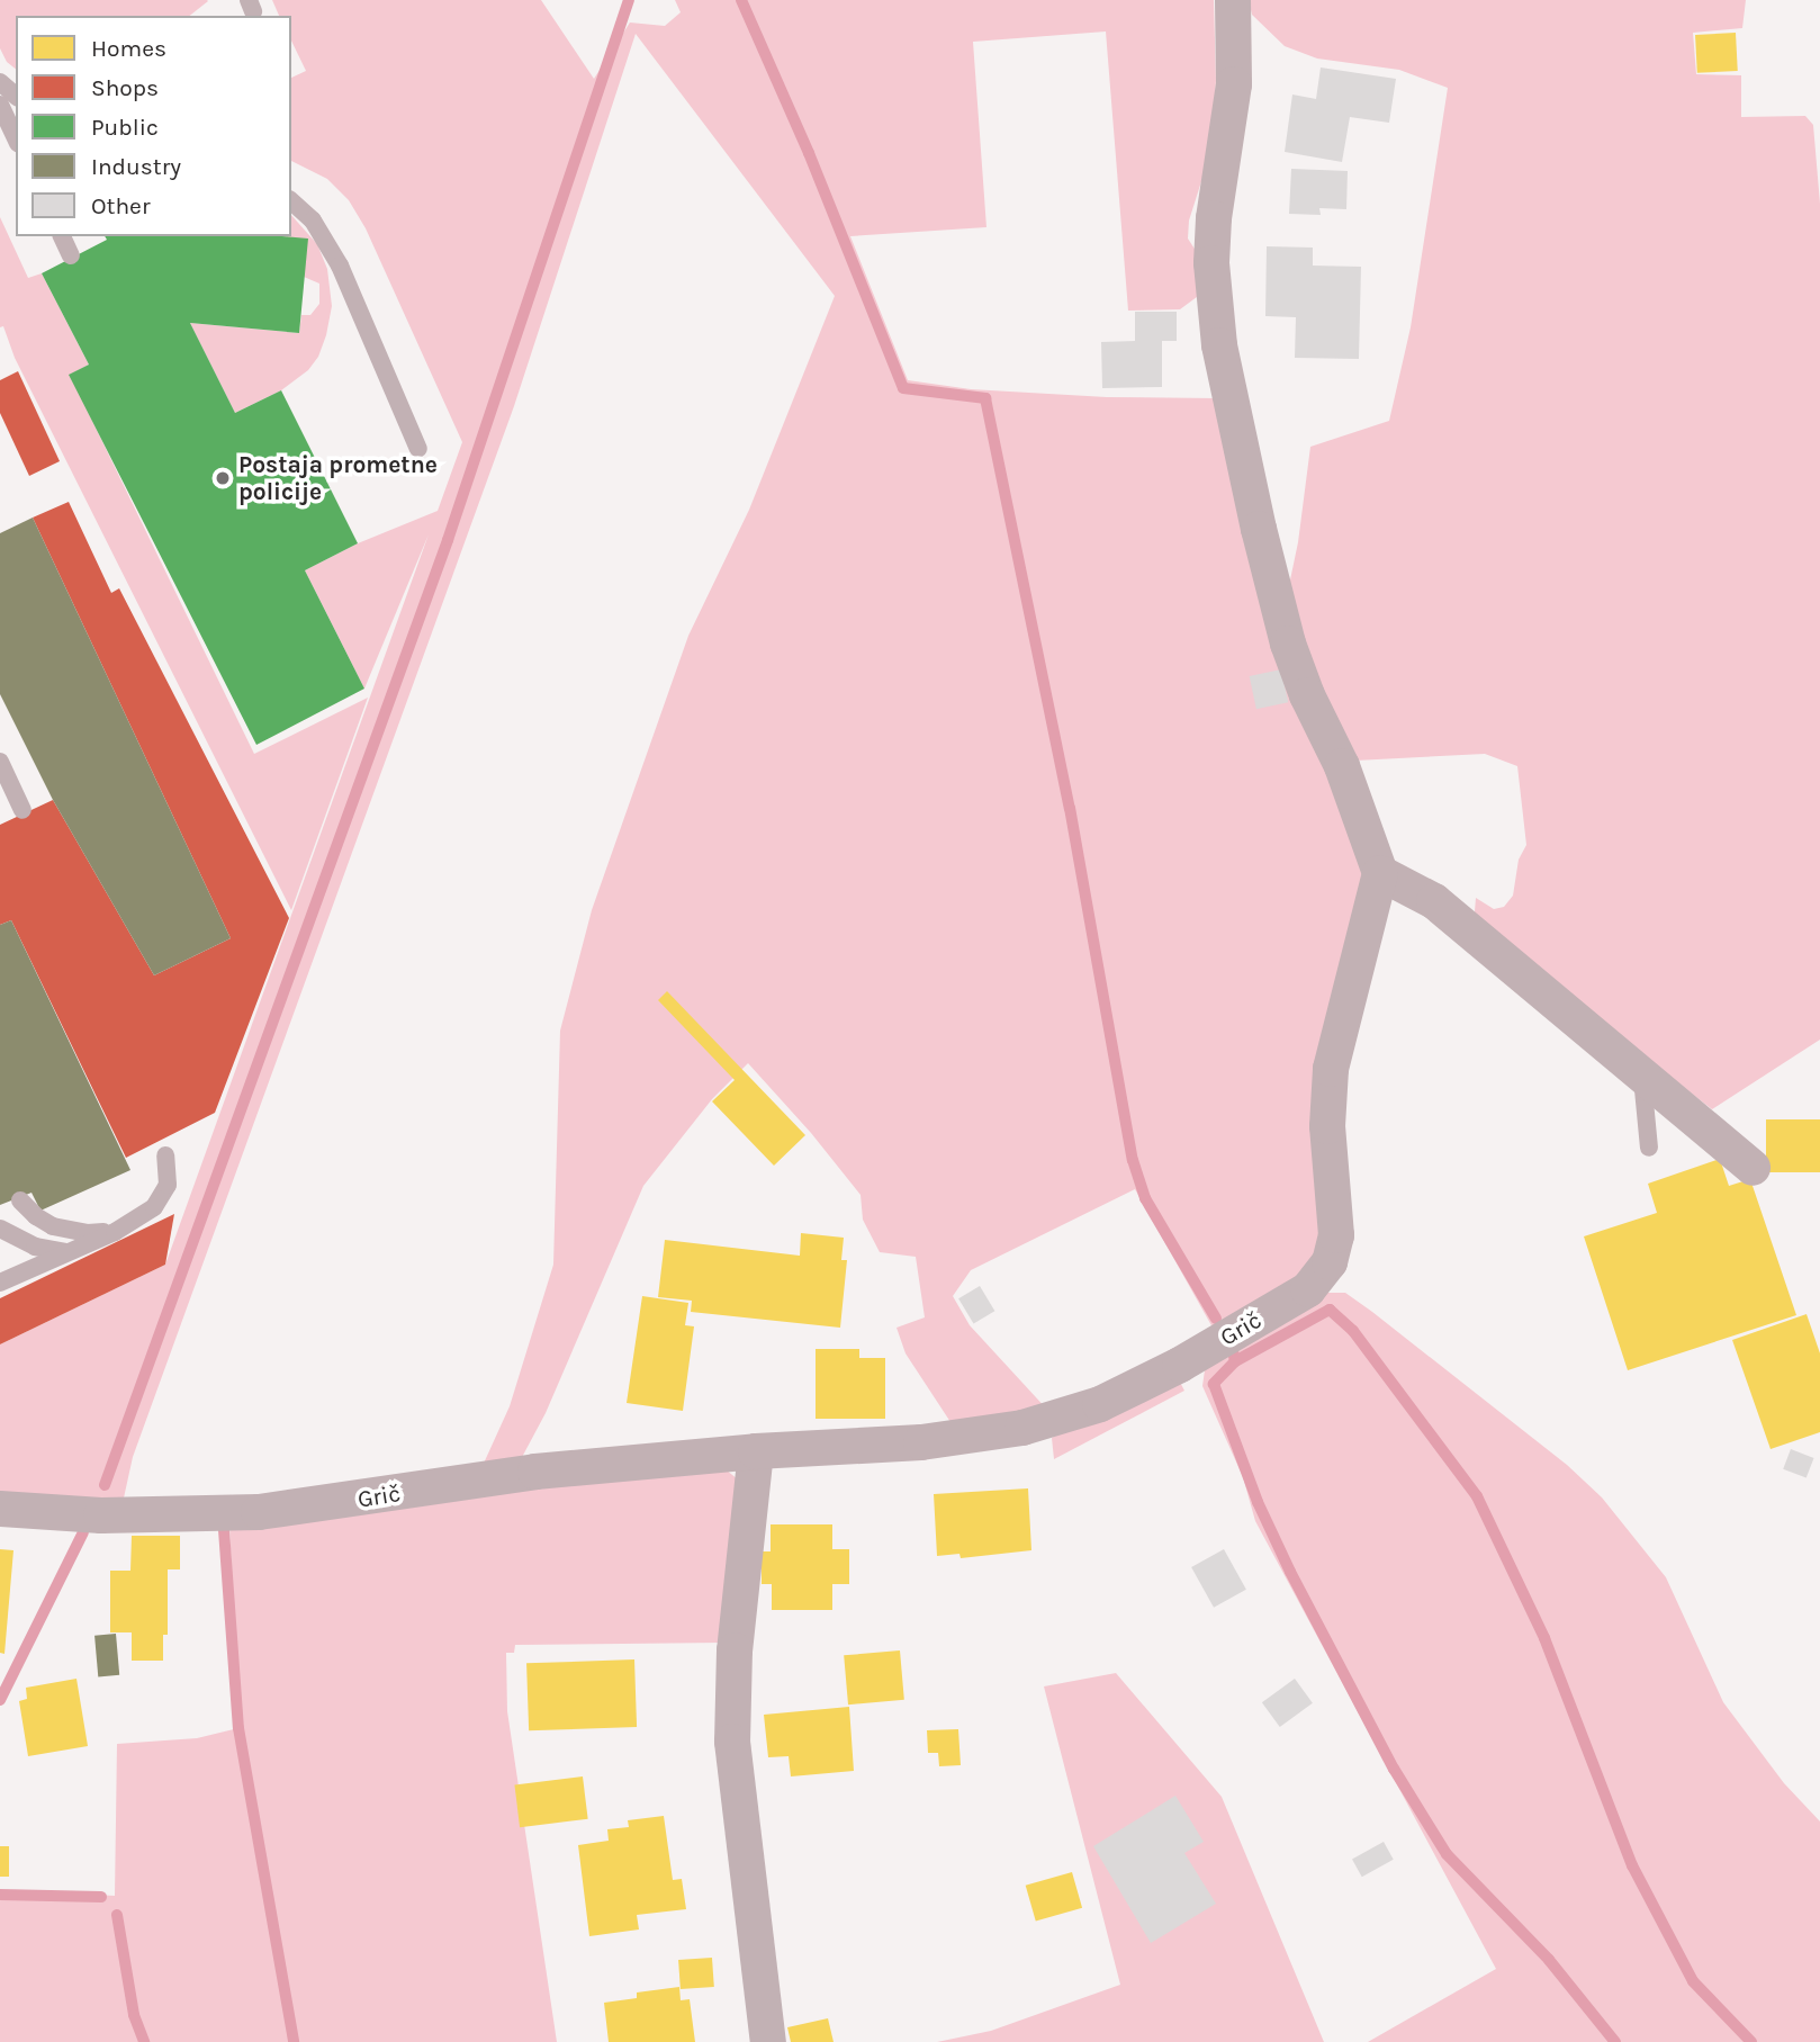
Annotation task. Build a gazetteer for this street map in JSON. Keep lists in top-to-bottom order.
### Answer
{
  "streets": {
    "street": ["Grič"]
  },
  "places": ["Postaja prometne policije"],
  "legend": [
    "Homes",
    "Shops",
    "Public",
    "Industry",
    "Other"
  ]
}
